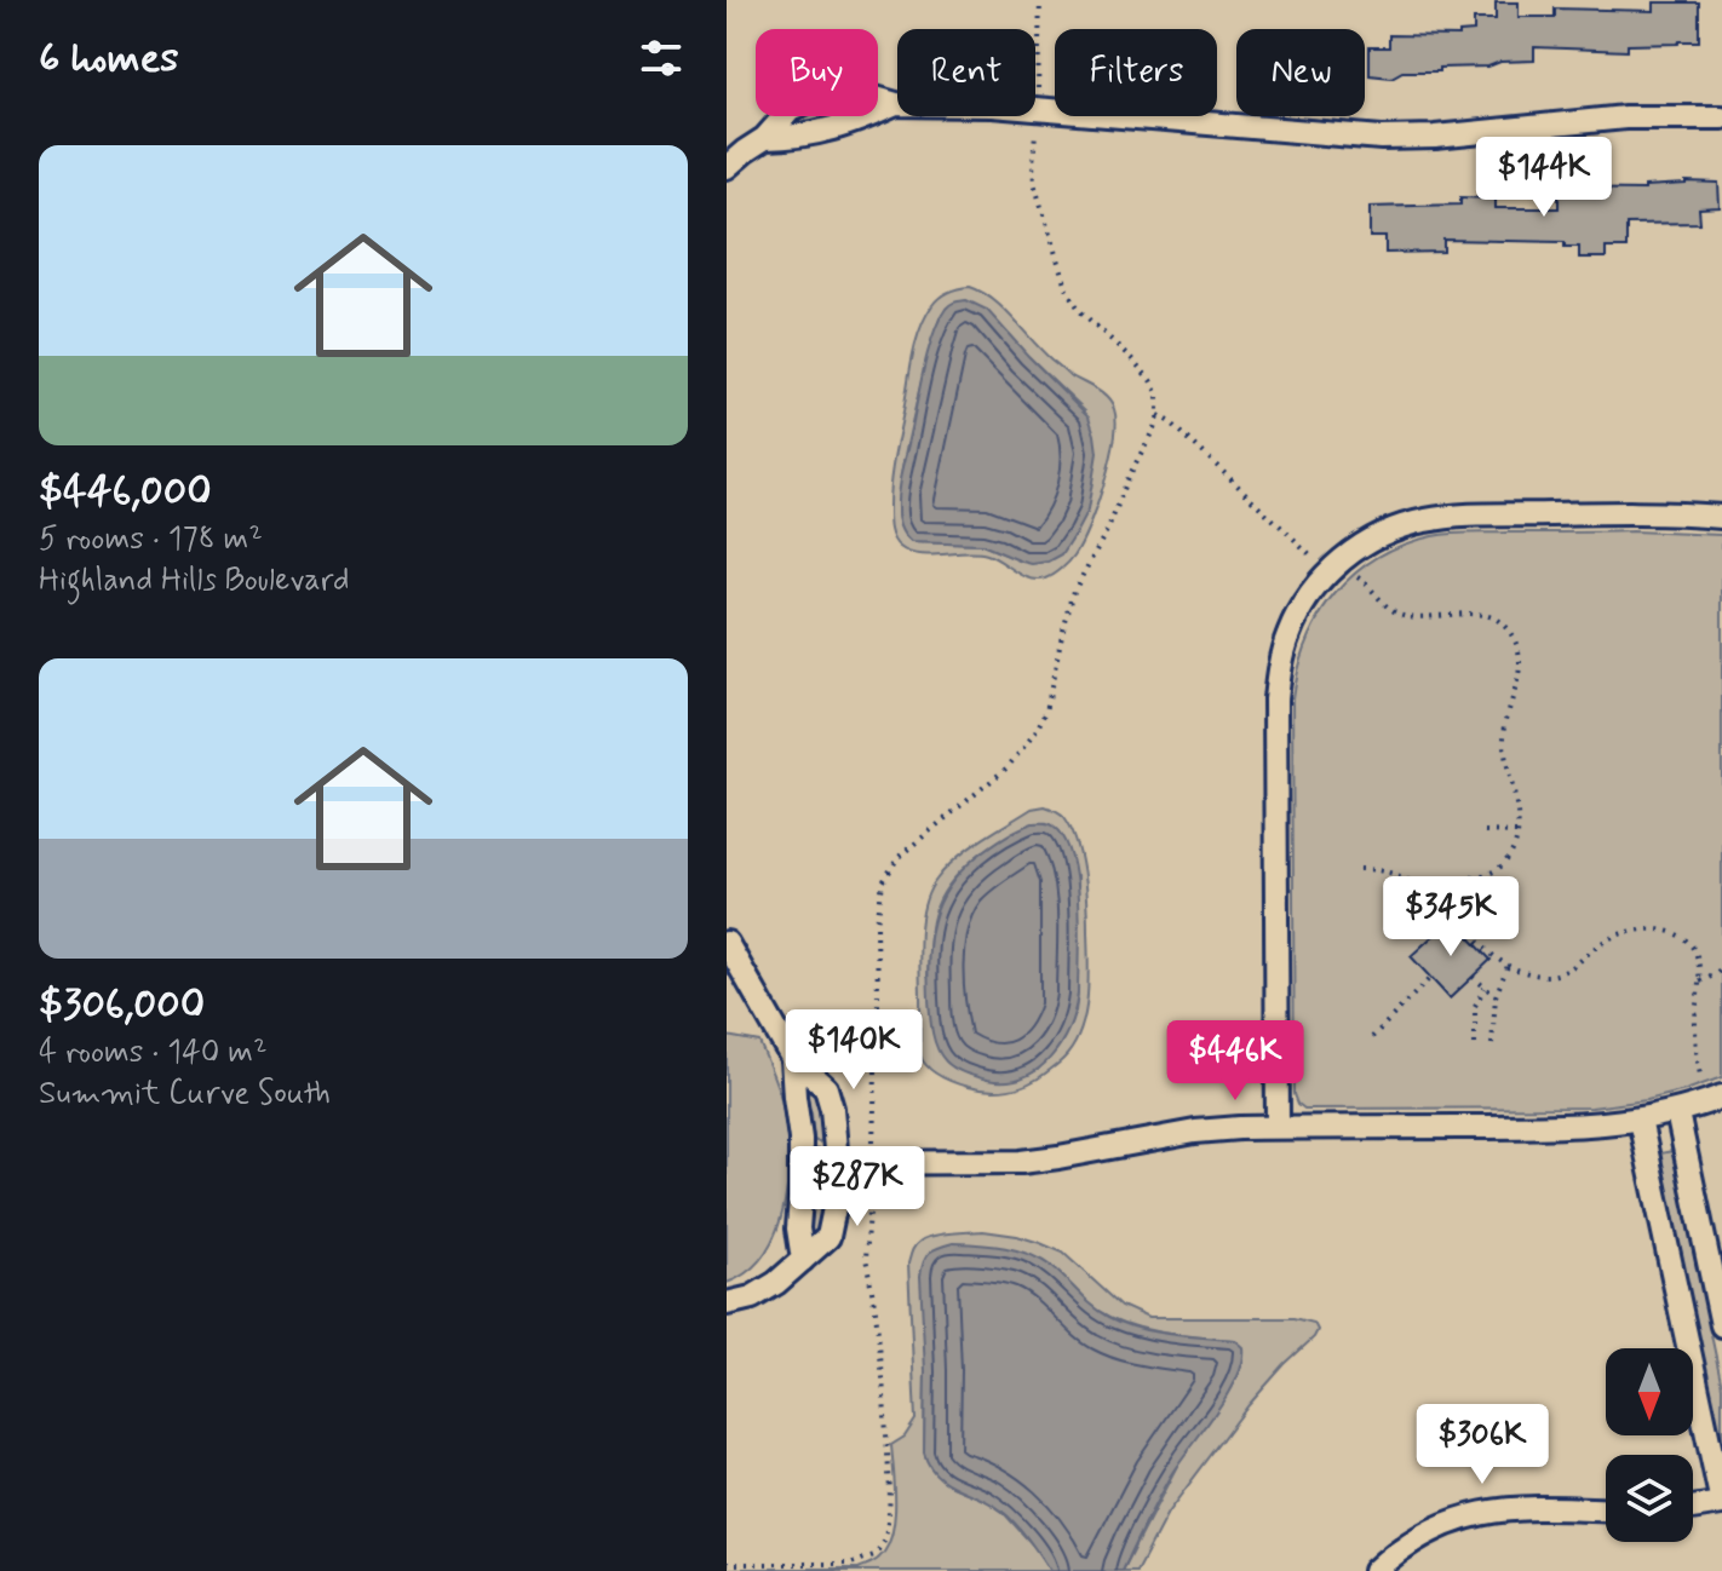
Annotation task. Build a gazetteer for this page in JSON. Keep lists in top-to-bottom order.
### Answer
{
  "north": "bottom",
  "page": {
    "heading": "6 homes",
    "chip": [
      "Buy",
      "Rent",
      "Filters",
      "New"
    ],
    "list": [
      {
        "name": "$446,000",
        "note": "5 rooms · 178 m² · Highland Hills Boulevard"
      },
      {
        "name": "$306,000",
        "note": "4 rooms · 140 m² · Summit Curve South"
      }
    ],
    "price": [
      "$144K",
      "$345K",
      "$140K",
      "$446K",
      "$287K",
      "$306K"
    ]
  }
}
